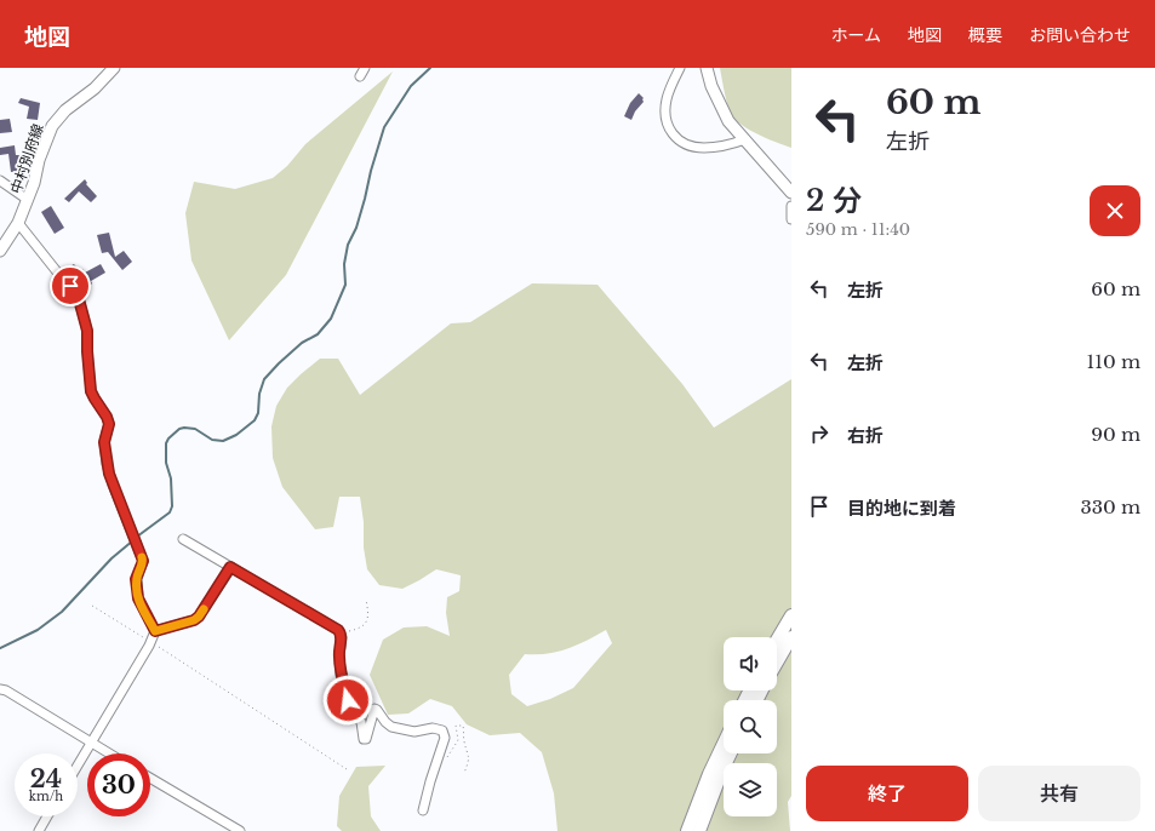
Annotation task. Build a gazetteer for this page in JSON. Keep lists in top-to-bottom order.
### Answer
{
  "streets": {
    "main road": ["中村別府線"]
  },
  "page": {
    "header": "地図",
    "nav": [
      "ホーム",
      "地図",
      "概要",
      "お問い合わせ"
    ],
    "turn": ["60 m", "左折"],
    "heading": ["2 分", "590 m · 11:40"],
    "list": [
      {
        "name": "左折",
        "value": "60 m"
      },
      {
        "name": "左折",
        "value": "110 m"
      },
      {
        "name": "右折",
        "value": "90 m"
      },
      {
        "name": "目的地に到着",
        "value": "330 m"
      }
    ],
    "speed": "24 km/h",
    "limit": "30",
    "buttons": ["終了", "共有"]
  }
}
